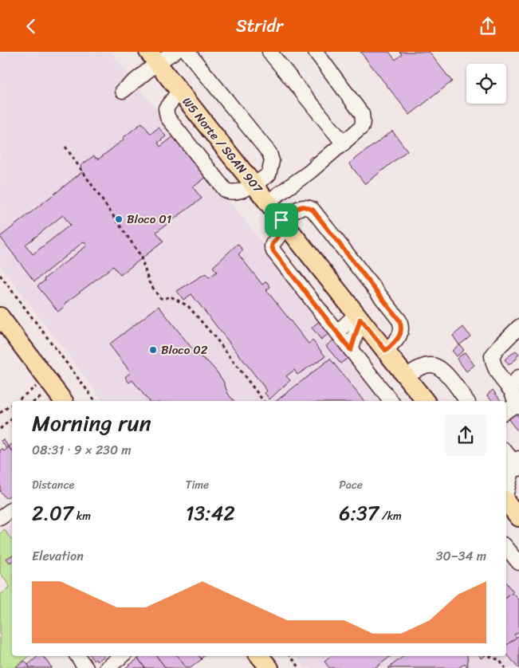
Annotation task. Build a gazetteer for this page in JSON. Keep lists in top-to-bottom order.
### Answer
{
  "streets": {
    "main road": ["W5 Norte / SGAN 907"]
  },
  "places": ["Bloco 01", "Bloco 02"],
  "page": {
    "header": "Stridr",
    "heading": ["Morning run", "08:31 · 9 × 230 m"],
    "stats": [
      ["Distance", "2.07 km"],
      ["Time", "13:42"],
      ["Pace", "6:37 /km"]
    ],
    "chart": ["Elevation", "30–34 m"]
  }
}
